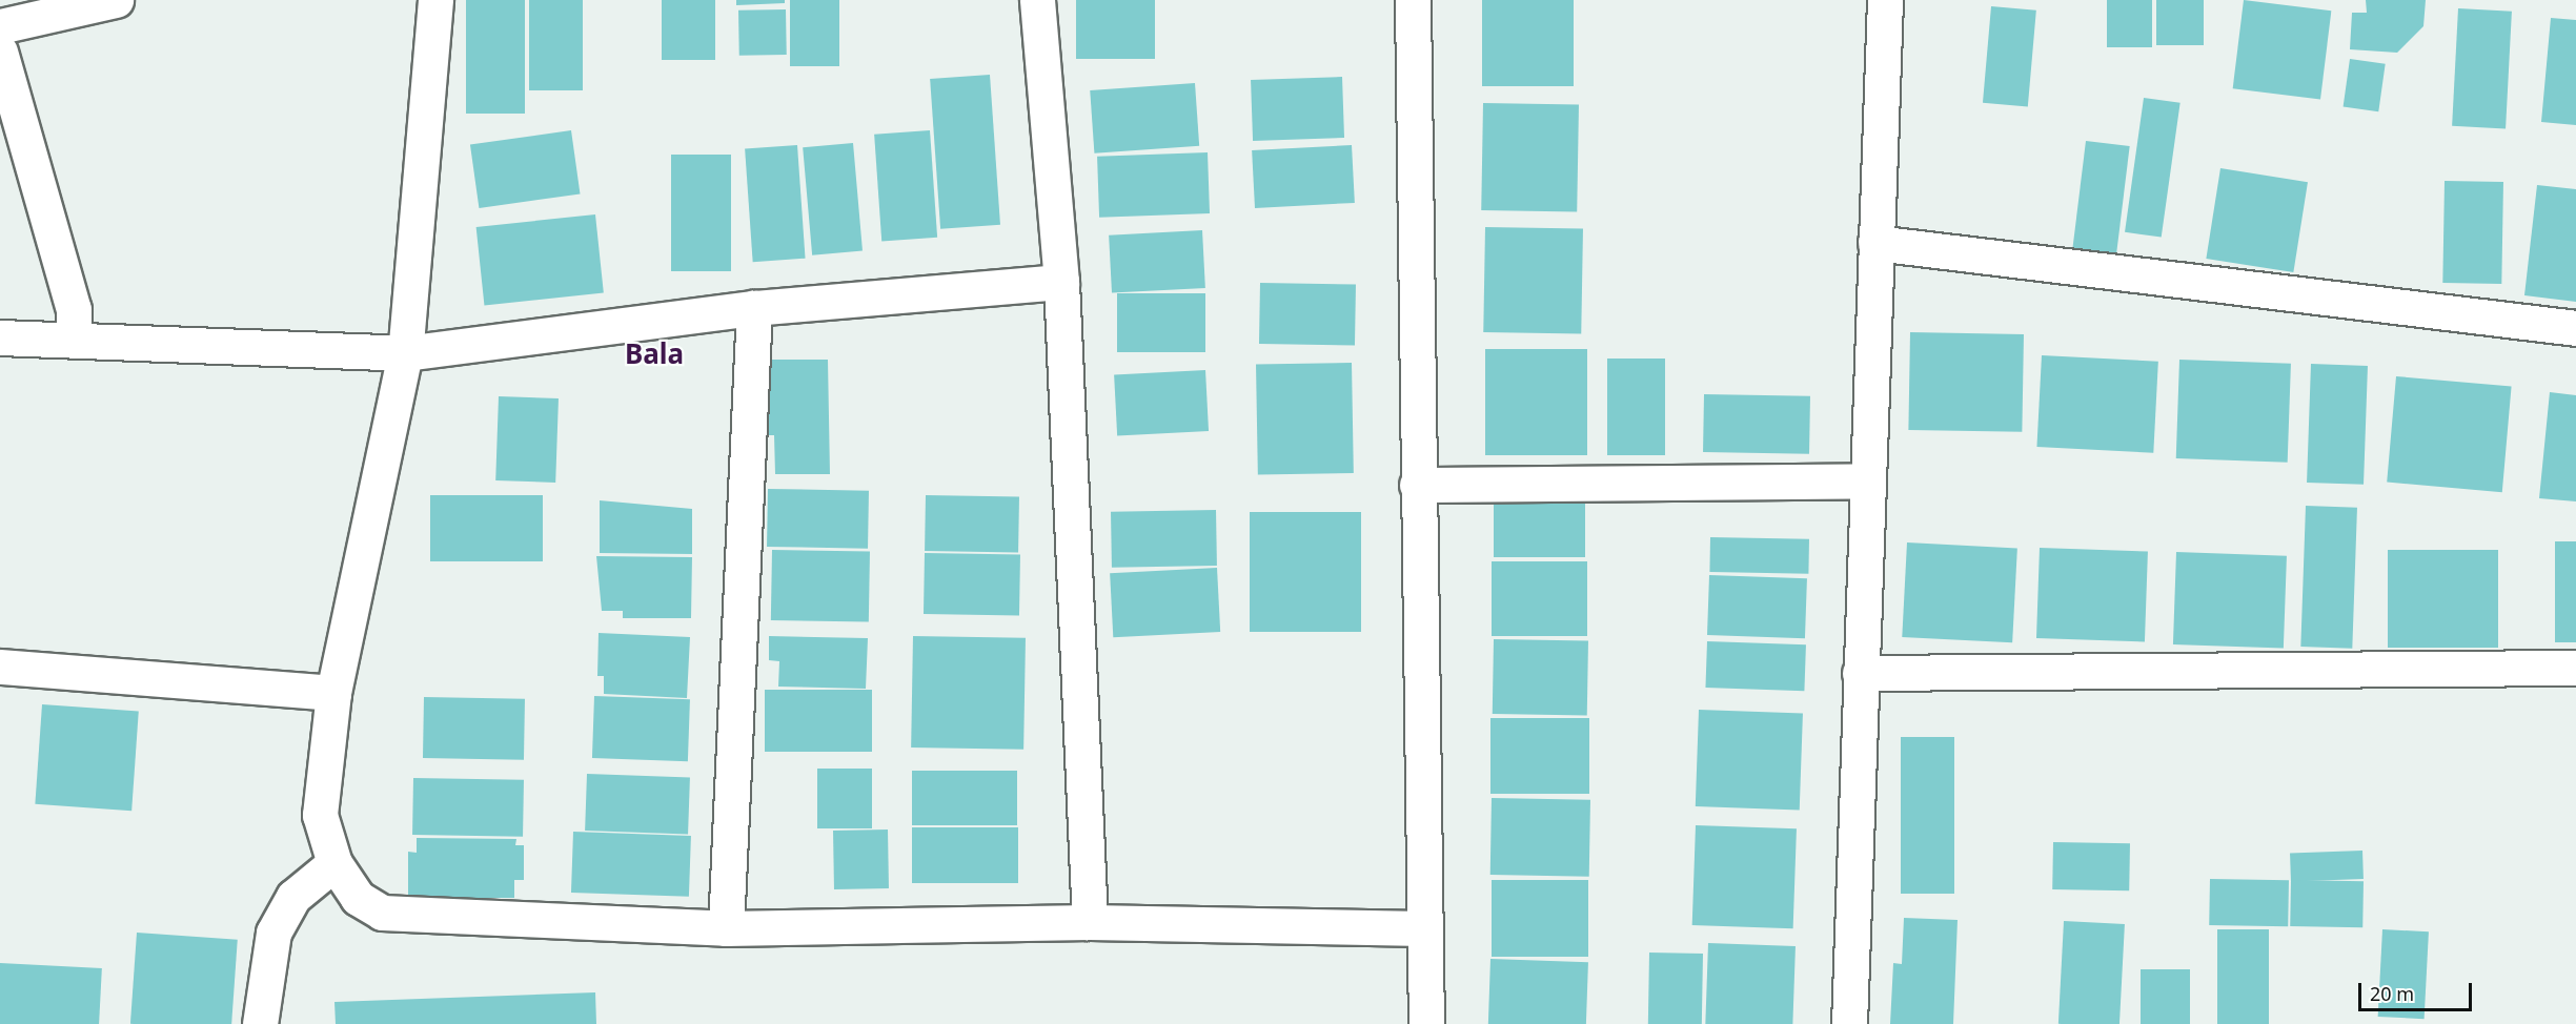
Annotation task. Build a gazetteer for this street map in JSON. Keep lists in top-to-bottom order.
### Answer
{
  "districts": ["Bala"],
  "scale_bar": "20 m"
}
